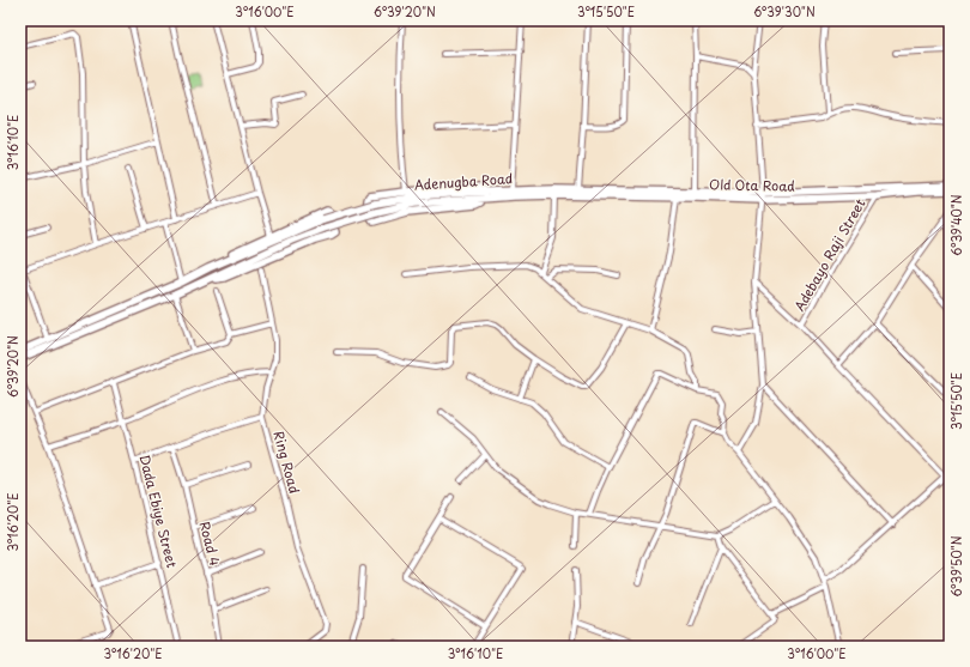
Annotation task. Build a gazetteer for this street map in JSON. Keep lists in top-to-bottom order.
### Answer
{
  "streets": {
    "street": [
      "Adenugba Road",
      "Old Ota Road",
      "Adebayo Raji Street",
      "Ring Road",
      "Dada Ebiye Street",
      "Road 4"
    ]
  },
  "crossings": [
    ["Adenugba Road", "Old Ota Road"],
    ["Old Ota Road", "Adebayo Raji Street"]
  ],
  "coordinates": [
    "3°16'00\"E",
    "6°39'20\"N",
    "3°15'50\"E",
    "6°39'30\"N",
    "3°16'10\"E",
    "6°39'40\"N",
    "3°16'20\"E",
    "6°39'50\"N"
  ]
}
